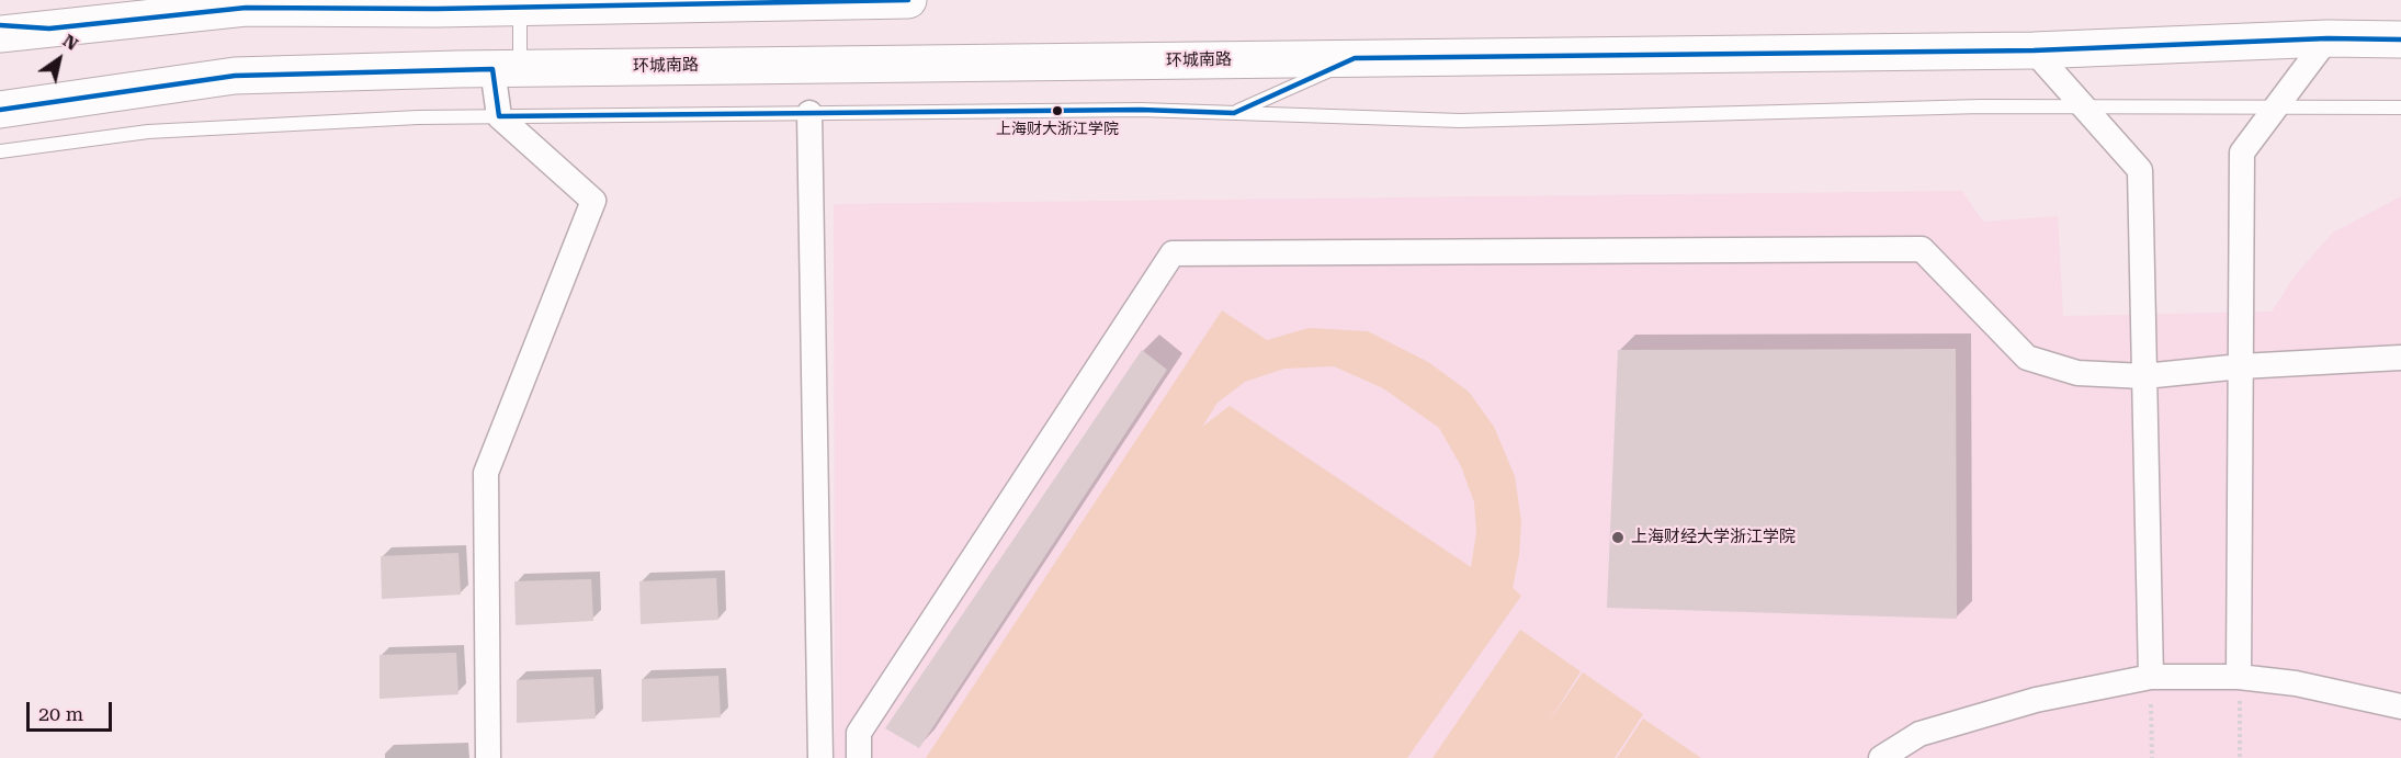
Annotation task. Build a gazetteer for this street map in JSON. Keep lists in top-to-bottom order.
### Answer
{
  "streets": {
    "main road": ["环城南路"]
  },
  "places": ["上海财大浙江学院", "上海财经大学浙江学院"],
  "scale_bar": "20 m",
  "north": "top right"
}
